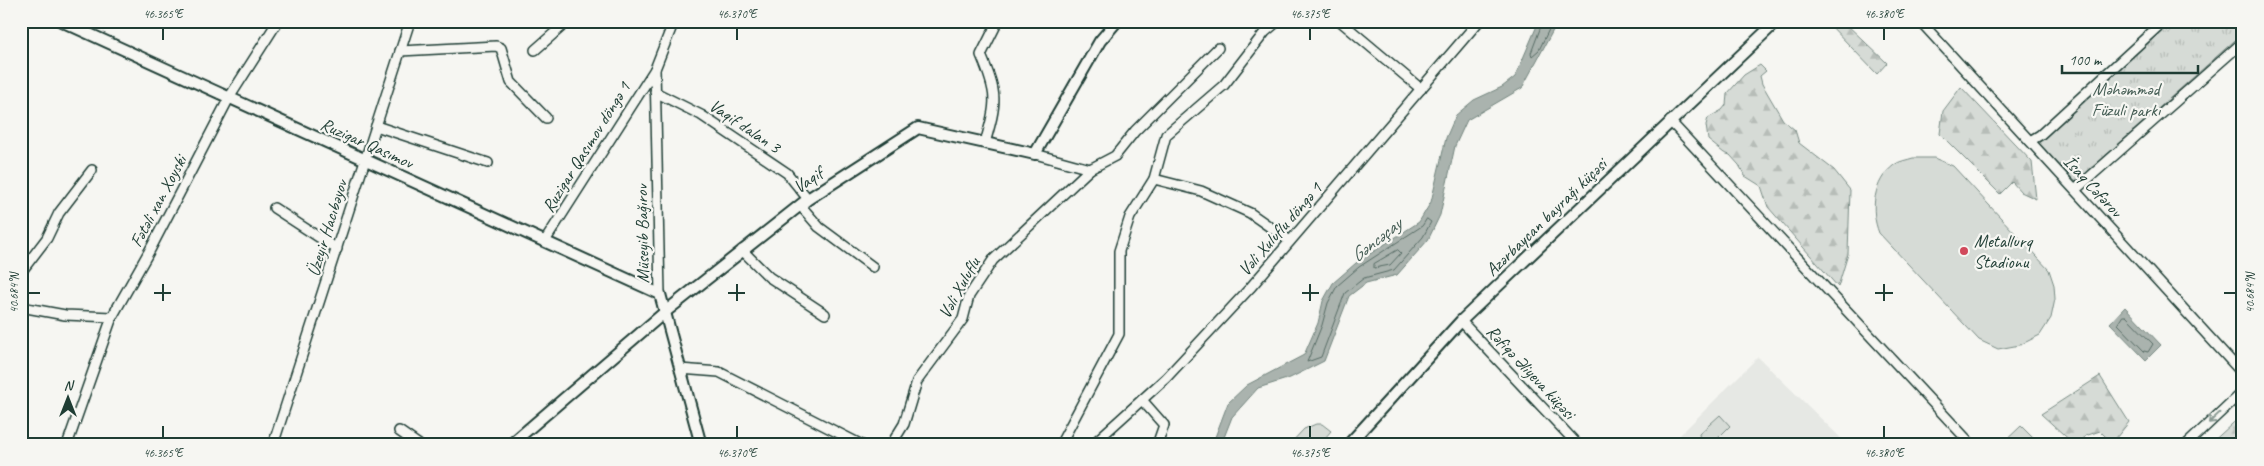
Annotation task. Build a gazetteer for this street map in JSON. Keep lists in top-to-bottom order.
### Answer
{
  "streets": {
    "street": [
      "Vaqif dalan 3",
      "Ruzigar Qasımov",
      "Ruzigar Qasımov döngə 1",
      "Vaqif",
      "İsaq Cəfərov",
      "Fətəli xan Xoyski",
      "Azərbaycan bayrağı küçəsi",
      "Üzeyir Hacıbəyov",
      "Vəli Xuluflu döngə 1",
      "Müseyib Bağırov",
      "Vəli Xuluflu",
      "Rəfiqə Əliyeva küçəsi"
    ]
  },
  "crossings": [
    ["Vaqif dalan 3", "Vaqif"],
    ["Vaqif dalan 3", "Müseyib Bağırov"],
    ["Ruzigar Qasımov", "Ruzigar Qasımov döngə 1"],
    ["Ruzigar Qasımov", "Fətəli xan Xoyski"],
    ["Ruzigar Qasımov", "Üzeyir Hacıbəyov"],
    ["Ruzigar Qasımov", "Müseyib Bağırov"],
    ["Ruzigar Qasımov döngə 1", "Müseyib Bağırov"],
    ["Vaqif", "Müseyib Bağırov"],
    ["Azərbaycan bayrağı küçəsi", "Rəfiqə Əliyeva küçəsi"]
  ],
  "water": ["Gəncəçay"],
  "parks": ["Məhəmməd Füzuli parkı"],
  "places": ["Metallurq Stadionu"],
  "scale_bar": "100 m",
  "north": "top",
  "coordinates": [
    "46.365°E",
    "46.370°E",
    "46.375°E",
    "46.380°E",
    "40.684°N"
  ]
}
